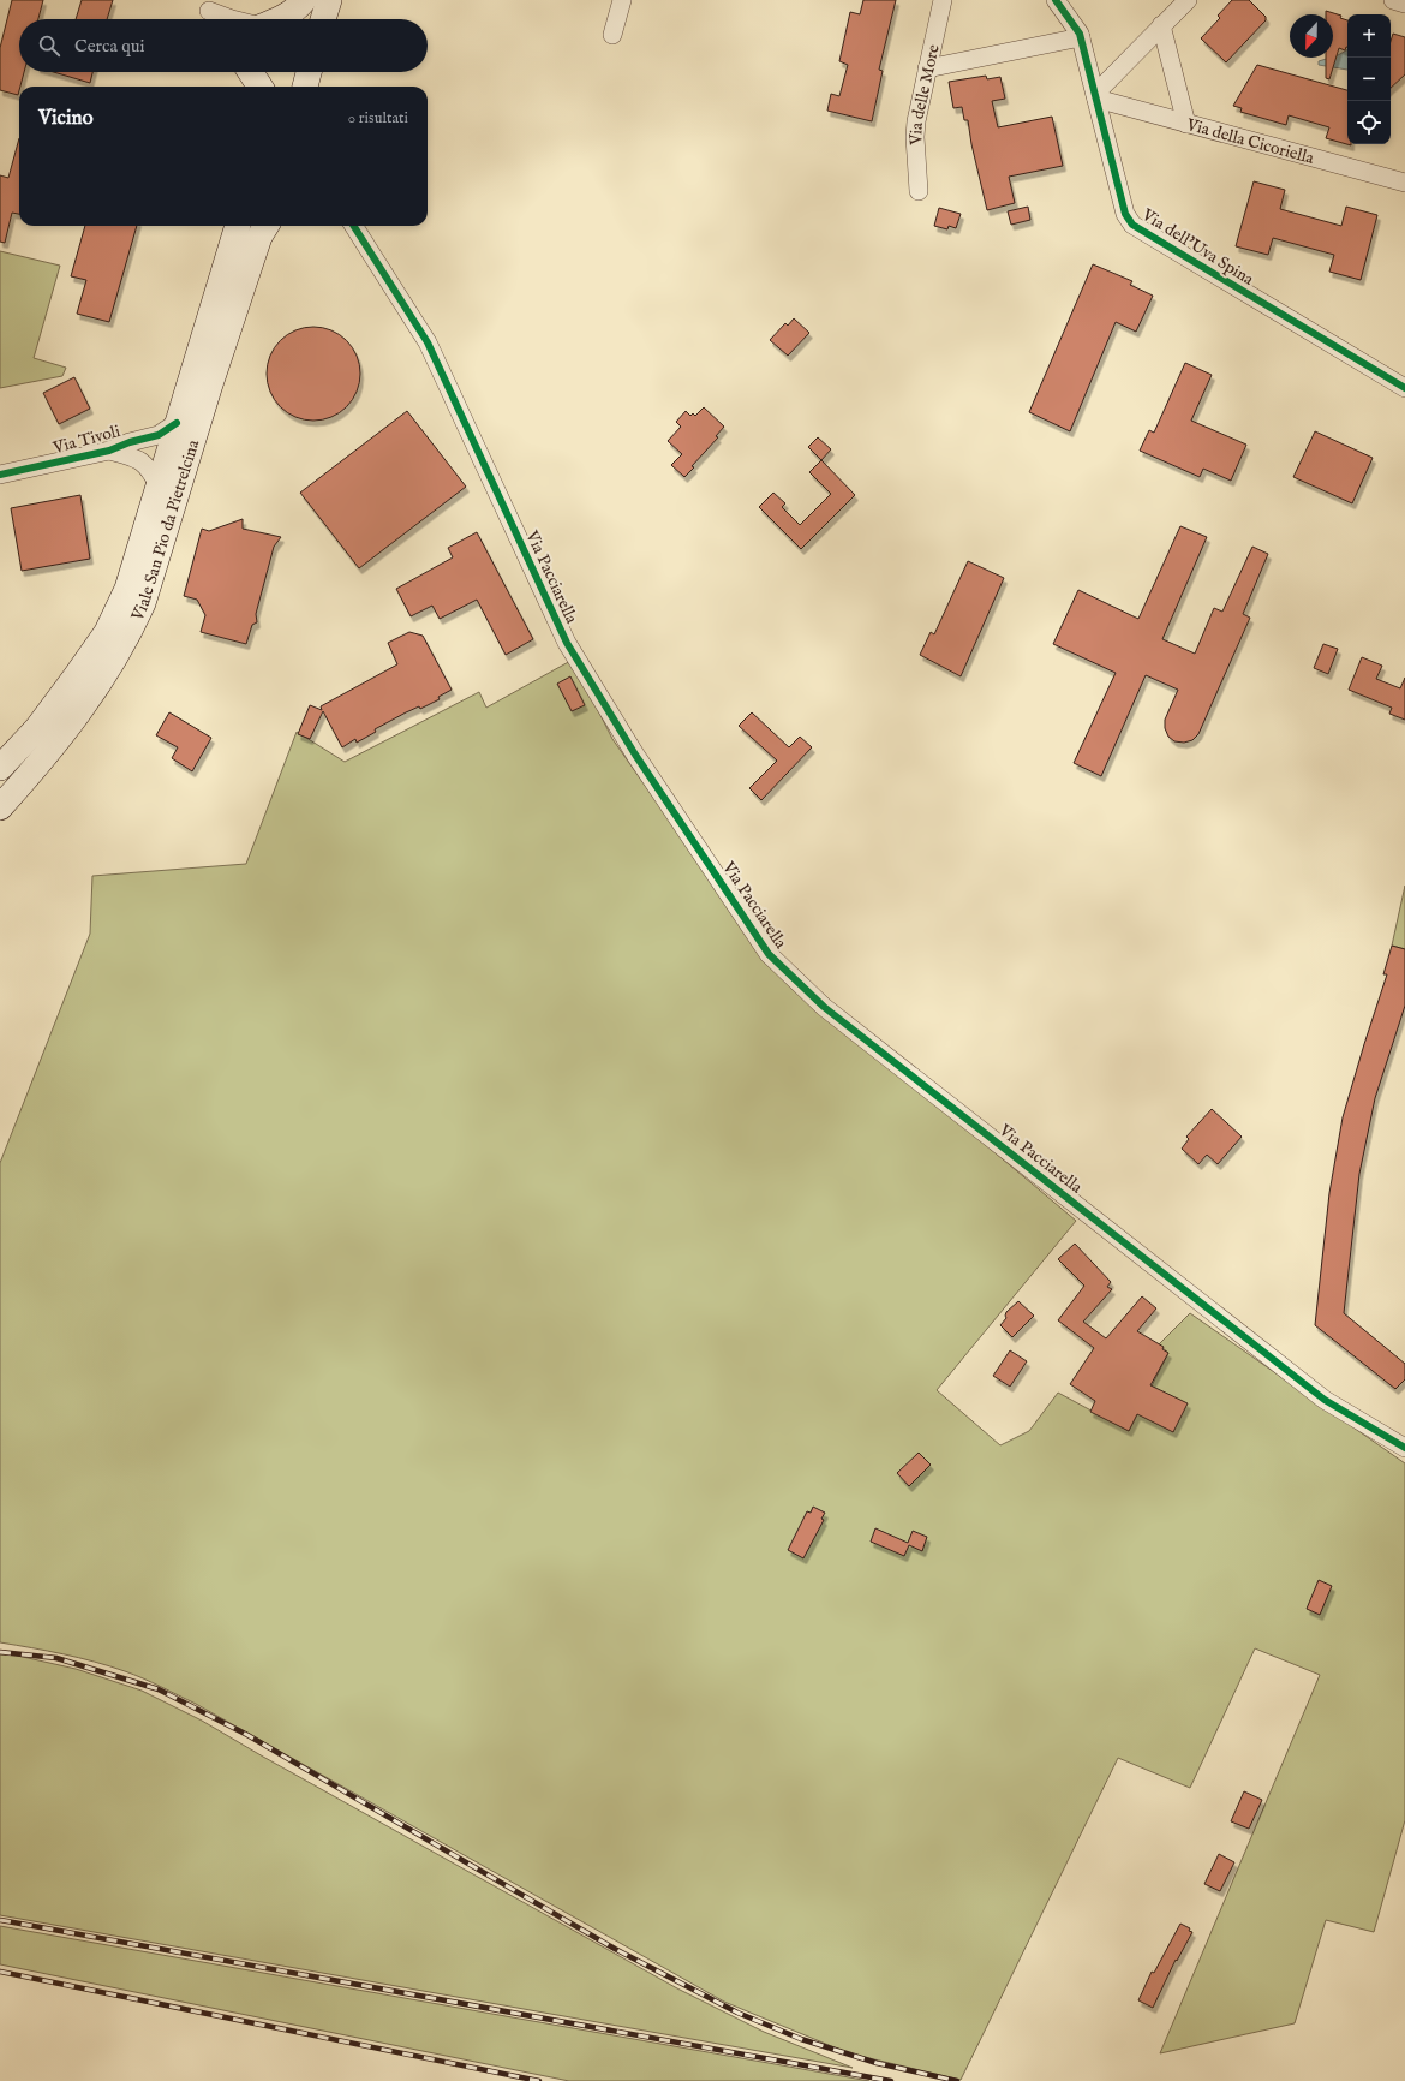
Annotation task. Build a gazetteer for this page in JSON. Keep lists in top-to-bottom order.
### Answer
{
  "streets": {
    "main road": ["Viale San Pio da Pietrelcina"],
    "street": [
      "Via delle More",
      "Via della Cicoriella",
      "Via dell'Uva Spina",
      "Via Tivoli",
      "Via Pacciarella"
    ]
  },
  "crossings": [
    ["Via della Cicoriella", "Via dell'Uva Spina"],
    ["Via Tivoli", "Viale San Pio da Pietrelcina"]
  ],
  "north": "bottom",
  "page": {
    "map_buttons": ["+", "−"],
    "search": "Cerca qui",
    "heading": ["Vicino", "0 risultati"]
  }
}
